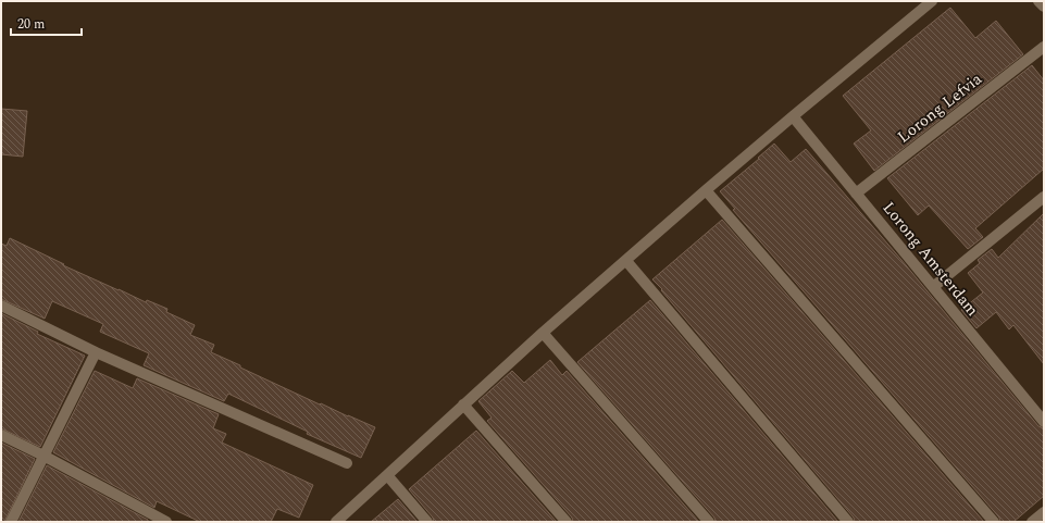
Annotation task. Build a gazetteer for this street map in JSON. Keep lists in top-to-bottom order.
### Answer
{
  "streets": {
    "street": ["Lorong Lefvia", "Lorong Amsterdam"]
  },
  "crossings": [
    ["Lorong Lefvia", "Lorong Amsterdam"]
  ],
  "scale_bar": "20 m"
}
